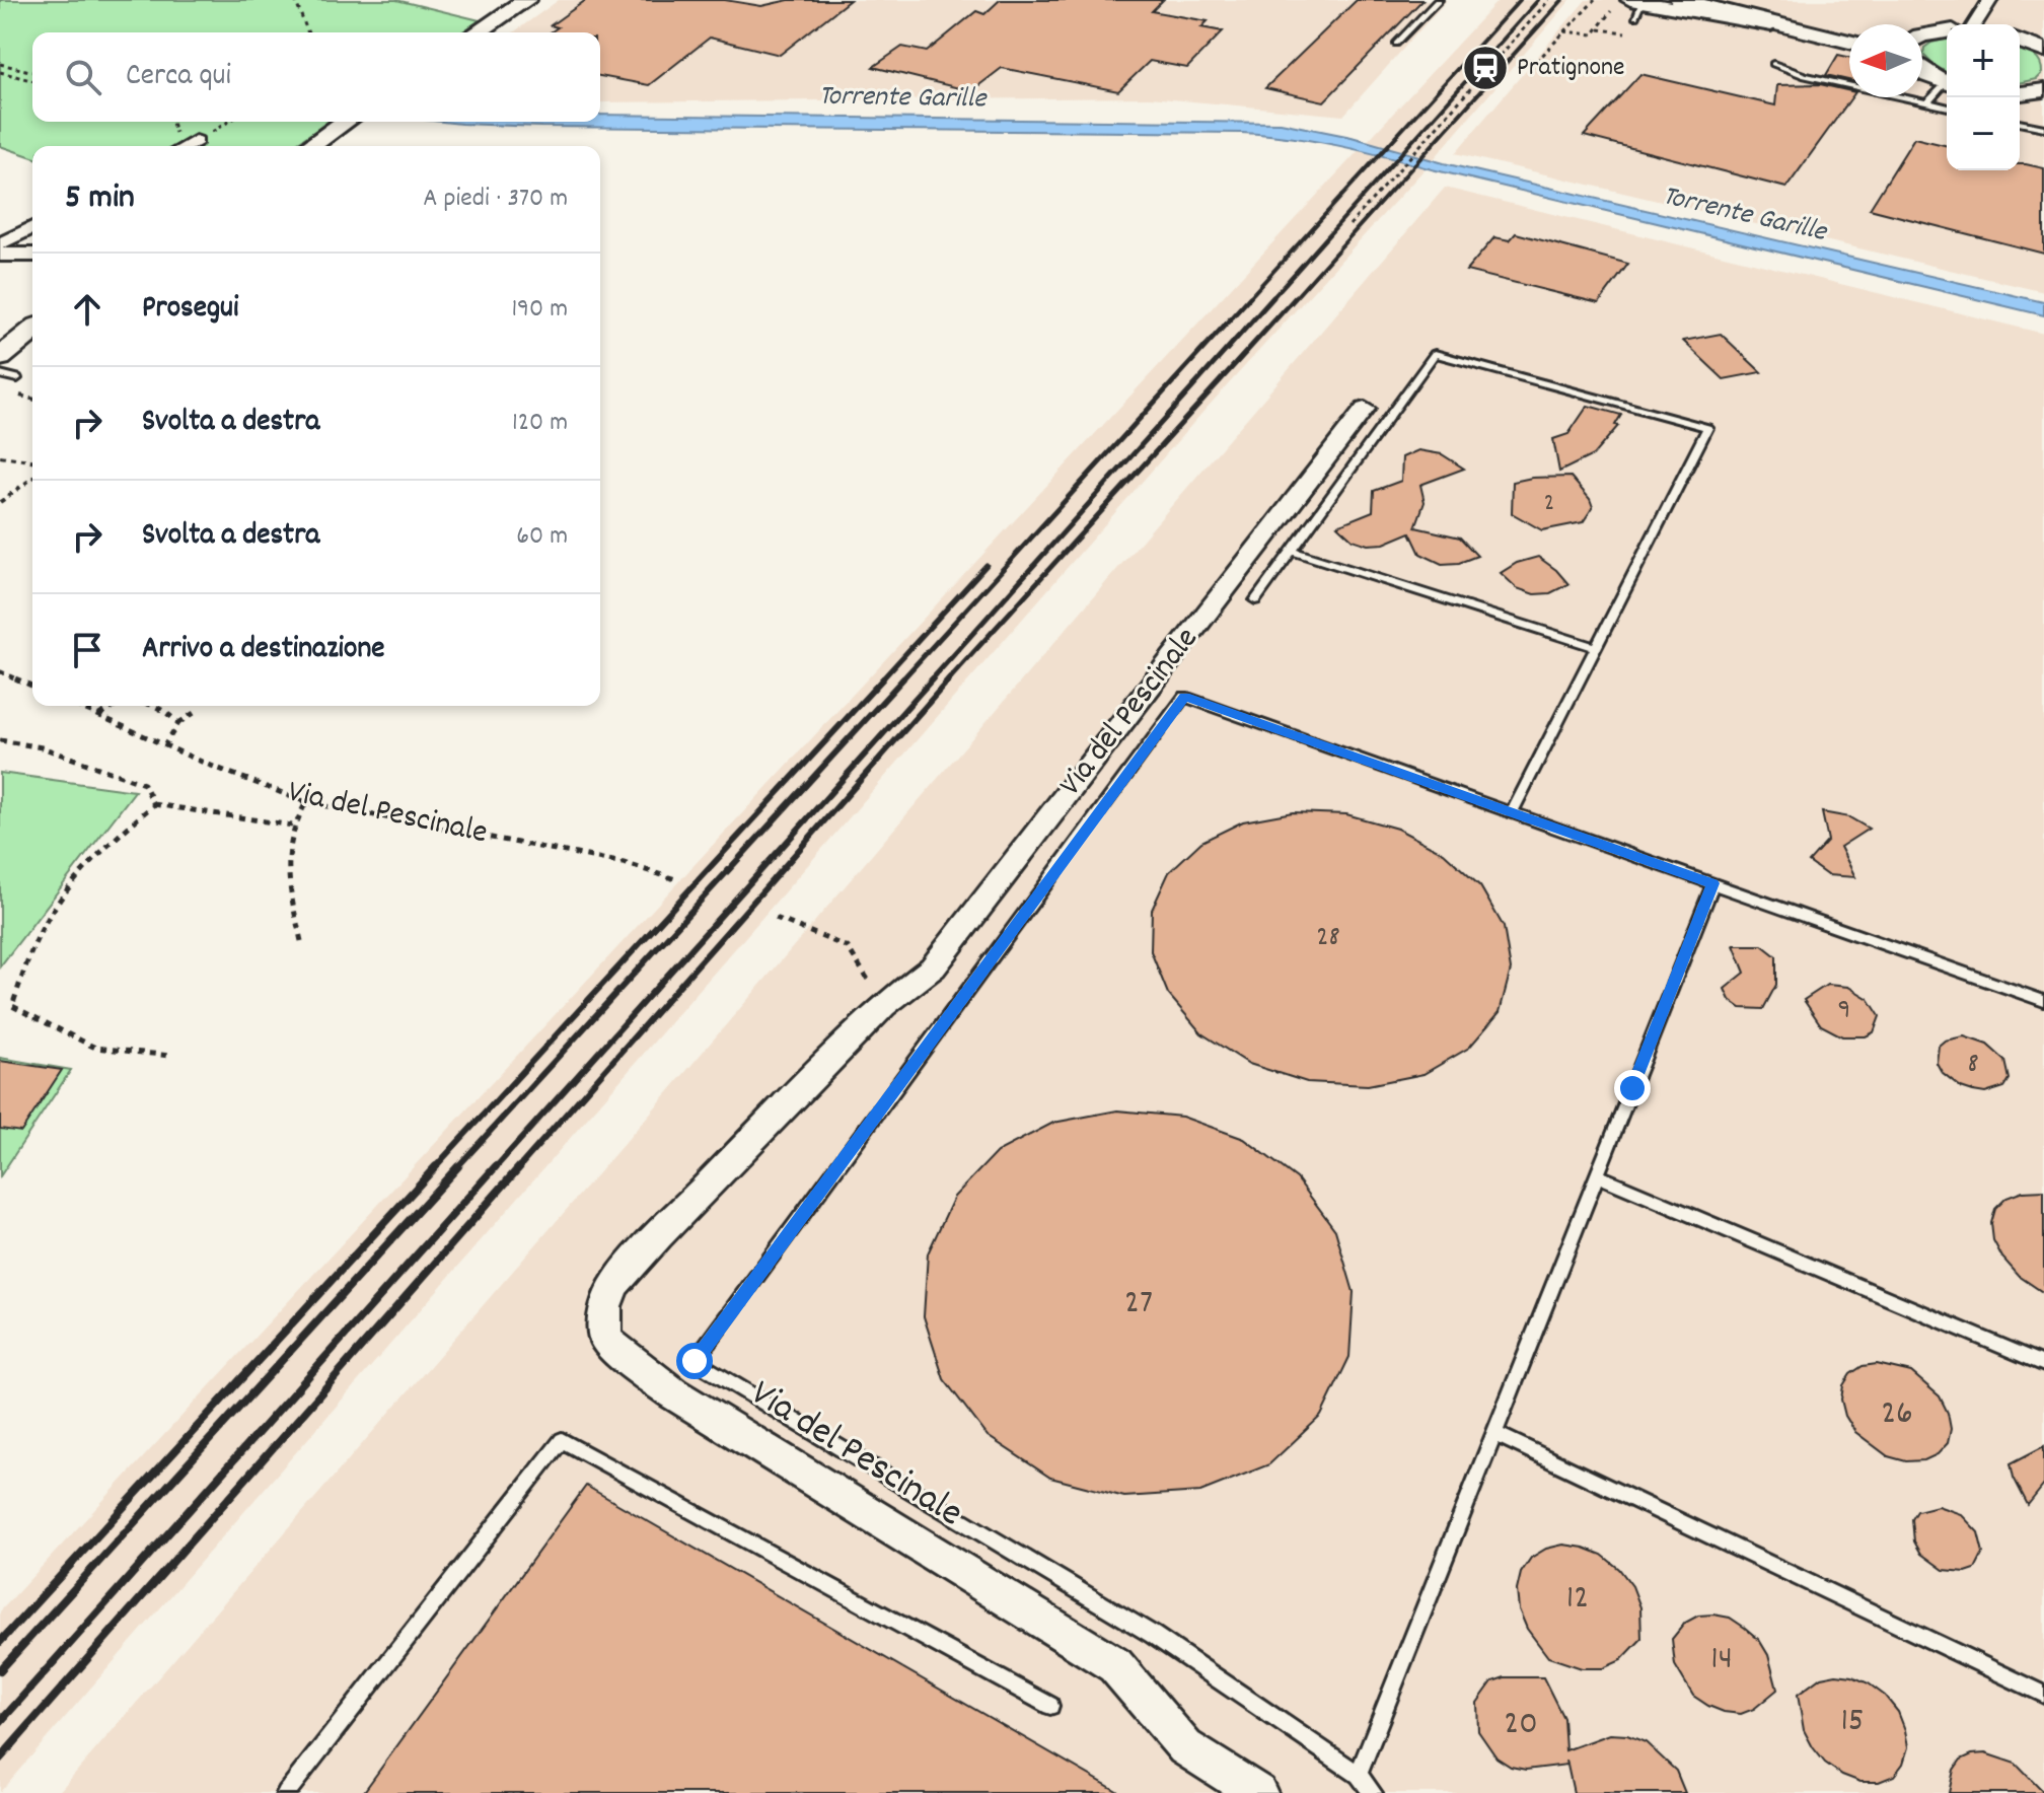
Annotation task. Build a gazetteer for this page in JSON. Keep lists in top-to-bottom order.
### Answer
{
  "streets": {
    "street": ["Via del Pescinale"]
  },
  "water": ["Torrente Garille"],
  "places": {
    "station": ["Pratignone"]
  },
  "house_numbers": [
    "2",
    "28",
    "9",
    "8",
    "27",
    "26",
    "12",
    "14",
    "15",
    "20"
  ],
  "north": "left",
  "page": {
    "map_buttons": ["+", "−"],
    "search": "Cerca qui",
    "heading": ["5 min", "A piedi · 370 m"],
    "list": [
      ["Prosegui", "190 m"],
      ["Svolta a destra", "120 m"],
      ["Svolta a destra", "60 m"],
      "Arrivo a destinazione"
    ]
  }
}
